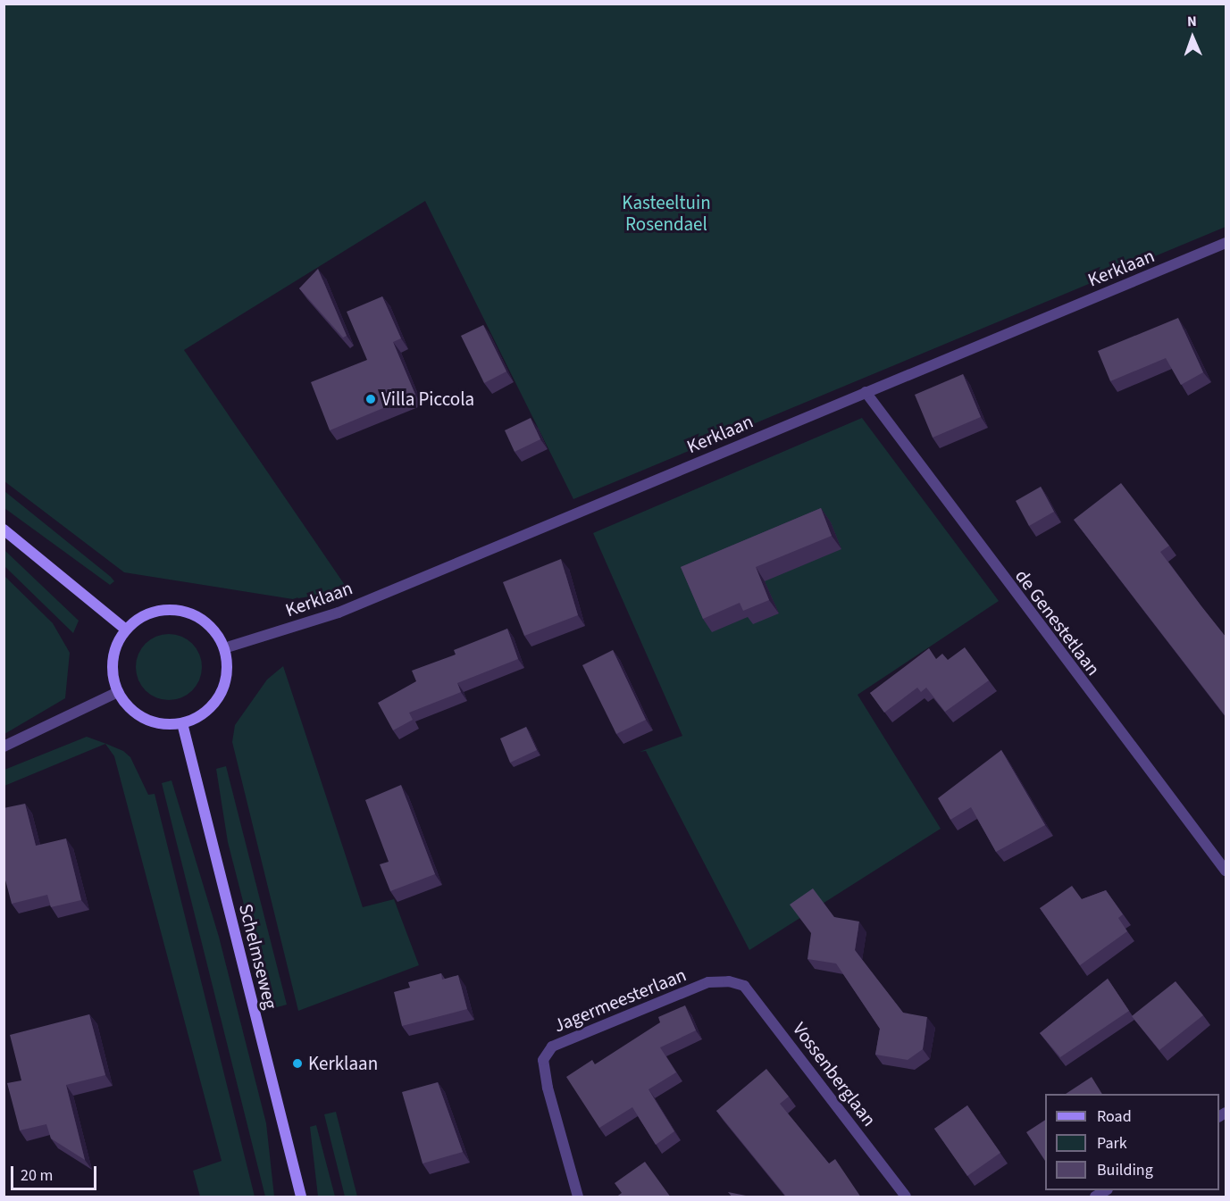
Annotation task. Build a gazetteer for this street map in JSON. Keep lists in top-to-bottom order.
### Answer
{
  "streets": {
    "main road": ["Schelmseweg"],
    "street": [
      "Kerklaan",
      "de Genestetlaan",
      "Jagermeesterlaan",
      "Vossenberglaan"
    ]
  },
  "crossings": [
    ["Kerklaan", "de Genestetlaan"],
    ["Kerklaan", "Schelmseweg"],
    ["Jagermeesterlaan", "Vossenberglaan"]
  ],
  "parks": ["Kasteeltuin Rosendael"],
  "places": ["Villa Piccola", "Kerklaan"],
  "legend": ["Road", "Park", "Building"],
  "scale_bar": "20 m",
  "north": "top"
}
